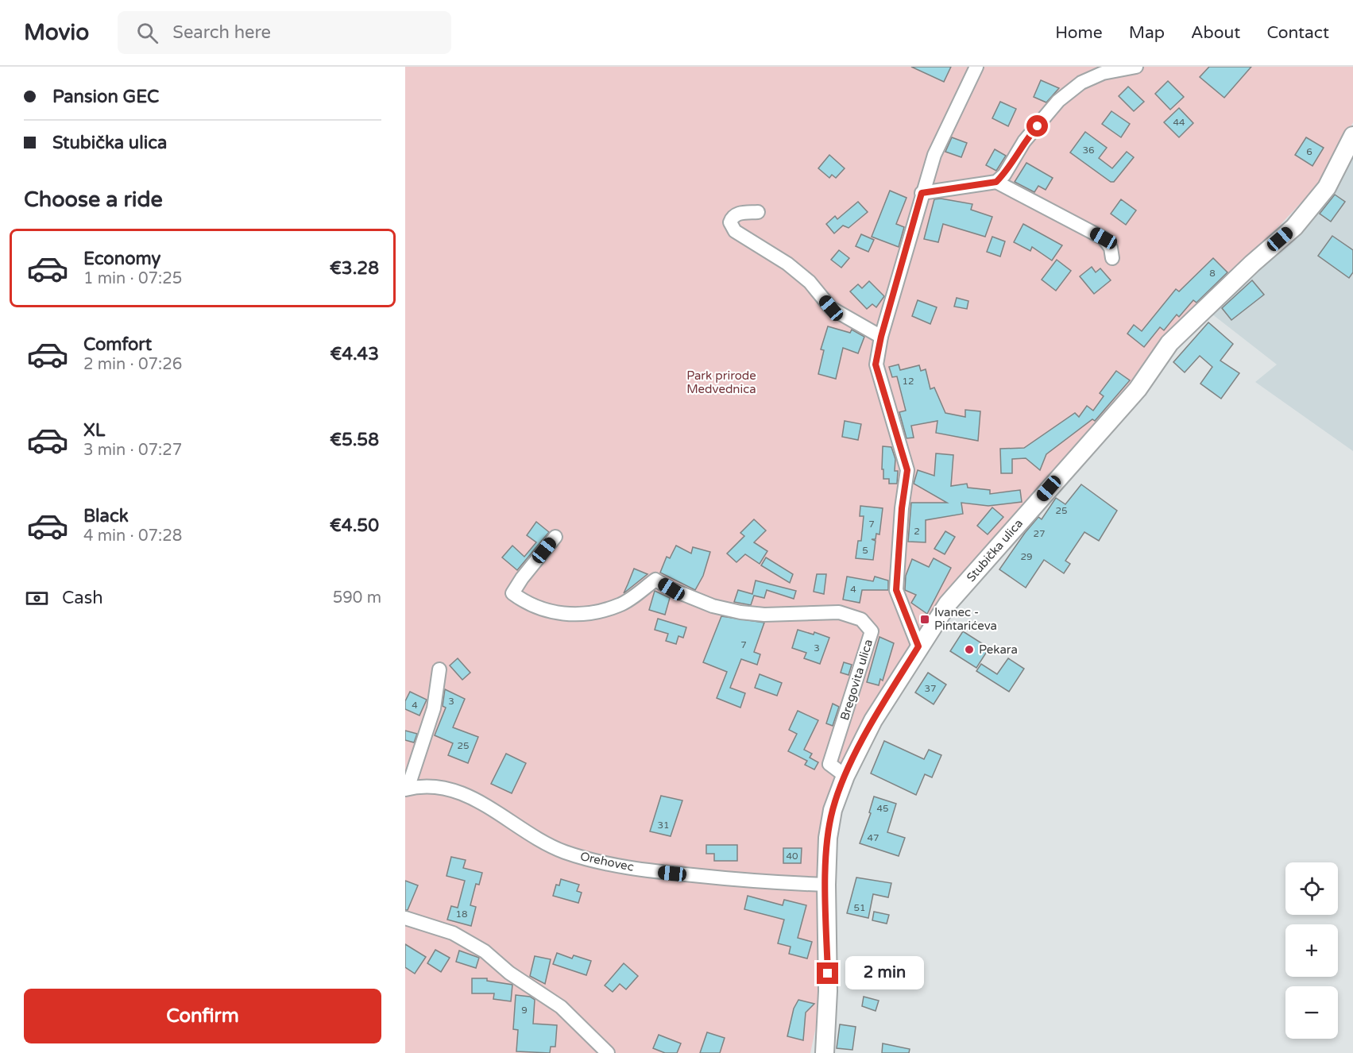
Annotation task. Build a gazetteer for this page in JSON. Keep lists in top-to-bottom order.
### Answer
{
  "streets": {
    "main road": ["Stubička ulica"],
    "street": ["Bregovita ulica", "Orehovec"]
  },
  "crossings": [
    ["Stubička ulica", "Bregovita ulica"],
    ["Stubička ulica", "Orehovec"]
  ],
  "parks": ["Park prirode Medvednica"],
  "places": {
    "transit": ["Ivanec - Pintarićeva"],
    "other": ["Pekara"]
  },
  "house_numbers": [
    "44",
    "36",
    "6",
    "8",
    "12",
    "25",
    "7",
    "2",
    "27",
    "5",
    "29",
    "4",
    "7",
    "3",
    "37",
    "3",
    "4",
    "25",
    "45",
    "31",
    "47",
    "40",
    "51",
    "18",
    "9"
  ],
  "page": {
    "header": "Movio",
    "search": "Search here",
    "nav": [
      "Home",
      "Map",
      "About",
      "Contact"
    ],
    "banner": ["Pansion GEC", "Stubička ulica"],
    "heading": "Choose a ride",
    "list": [
      {
        "name": "Economy",
        "note": "1 min · 07:25",
        "value": "€3.28"
      },
      {
        "name": "Comfort",
        "note": "2 min · 07:26",
        "value": "€4.43"
      },
      {
        "name": "XL",
        "note": "3 min · 07:27",
        "value": "€5.58"
      },
      {
        "name": "Black",
        "note": "4 min · 07:28",
        "value": "€4.50"
      }
    ],
    "pay": ["Cash", "590 m"],
    "map_buttons": ["+", "−"],
    "bubble": "2 min",
    "buttons": "Confirm"
  }
}
